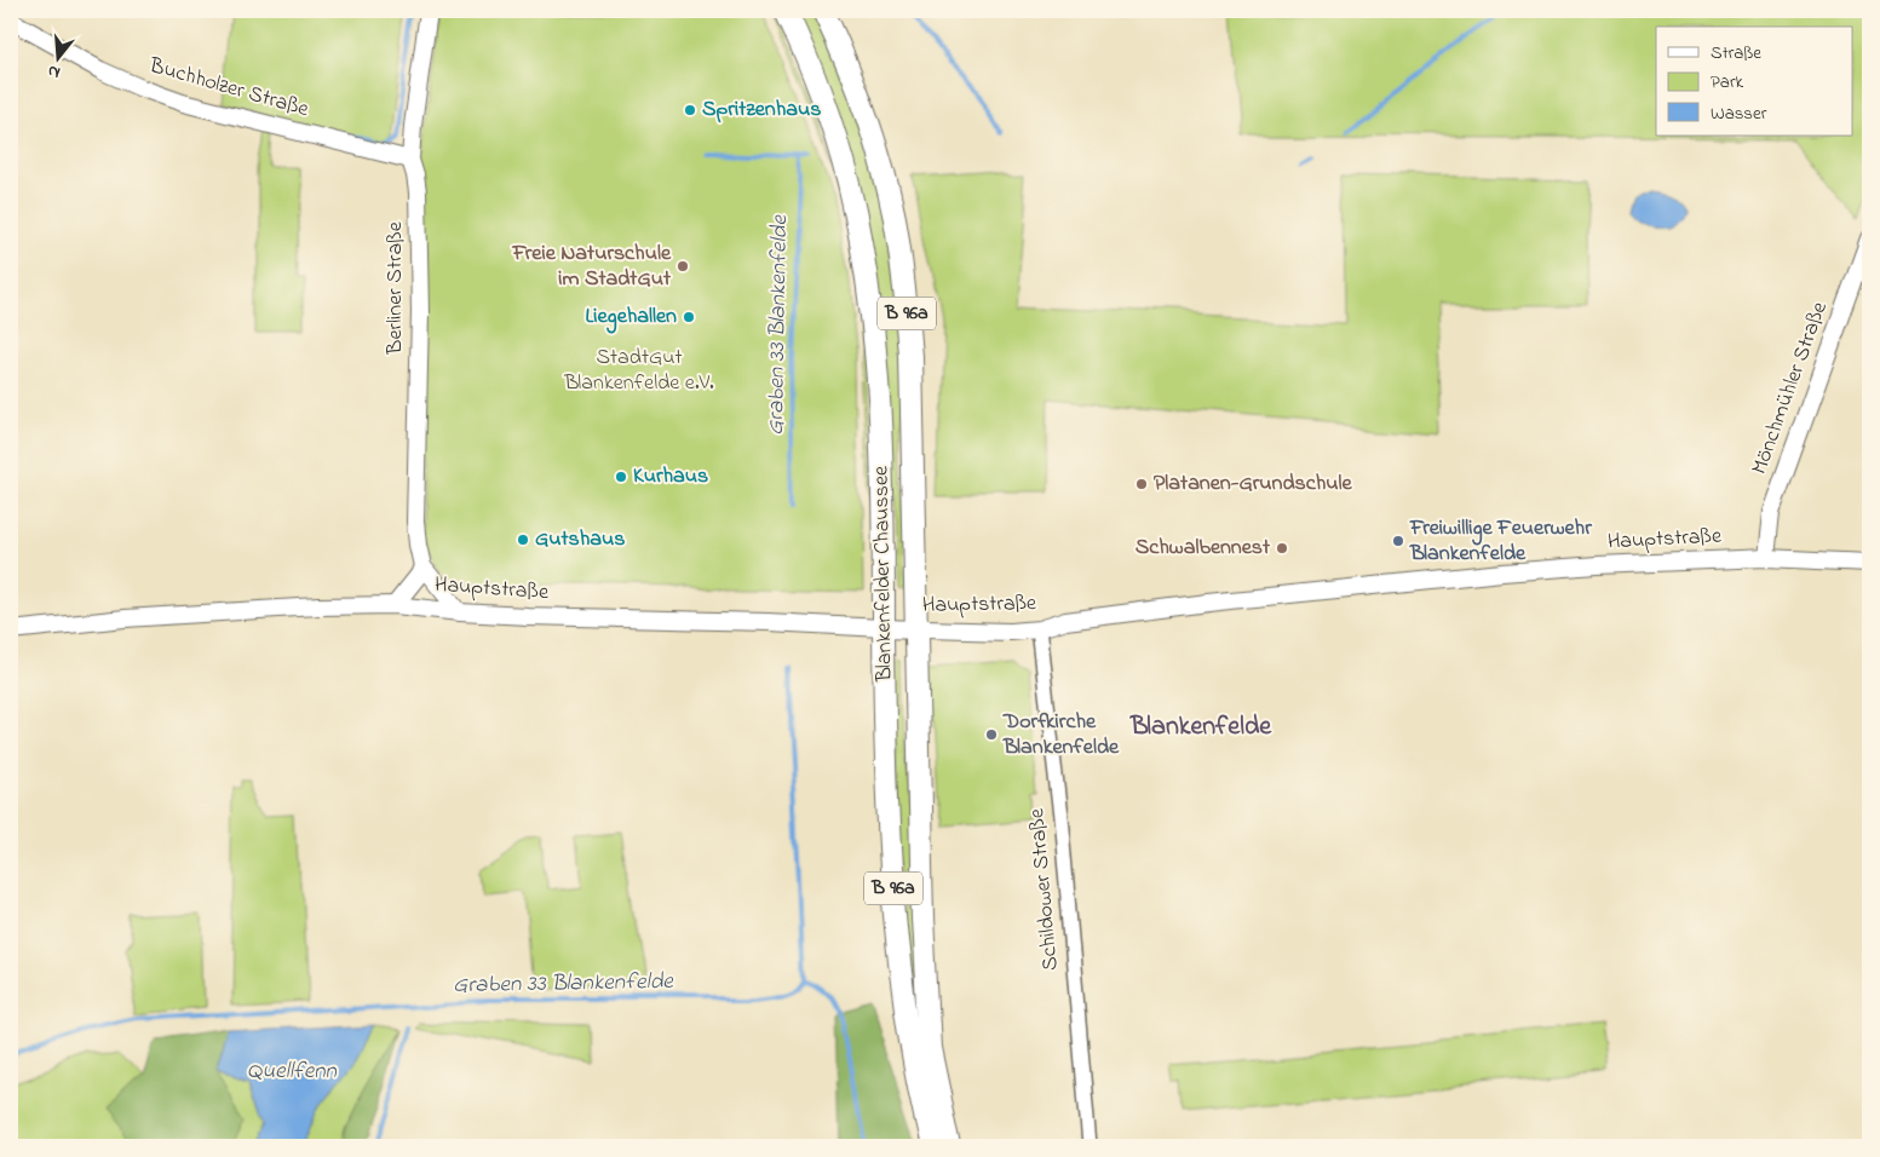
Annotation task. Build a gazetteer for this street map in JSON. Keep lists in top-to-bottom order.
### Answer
{
  "streets": {
    "main road": ["B 96a", "Blankenfelder Chaussee"],
    "street": [
      "Buchholzer Straße",
      "Berliner Straße",
      "Mönchmühler Straße",
      "Hauptstraße",
      "Schildower Straße"
    ]
  },
  "crossings": [
    ["Buchholzer Straße", "Berliner Straße"],
    ["Berliner Straße", "Hauptstraße"],
    ["Mönchmühler Straße", "Hauptstraße"],
    ["Hauptstraße", "Blankenfelder Chaussee"],
    ["Hauptstraße", "Schildower Straße"]
  ],
  "districts": ["Blankenfelde"],
  "water": ["Graben 33 Blankenfelde", "Quellfenn"],
  "parks": ["StadtGut Blankenfelde e.V."],
  "places": [
    "Spritzenhaus",
    "Freie Naturschule im StadtGut",
    "Liegehallen",
    "Kurhaus",
    "Platanen-Grundschule",
    "Gutshaus",
    "Freiwillige Feuerwehr Blankenfelde",
    "Schwalbennest",
    "Dorfkirche Blankenfelde"
  ],
  "legend": ["Straße", "Park", "Wasser"],
  "north": "bottom"
}
